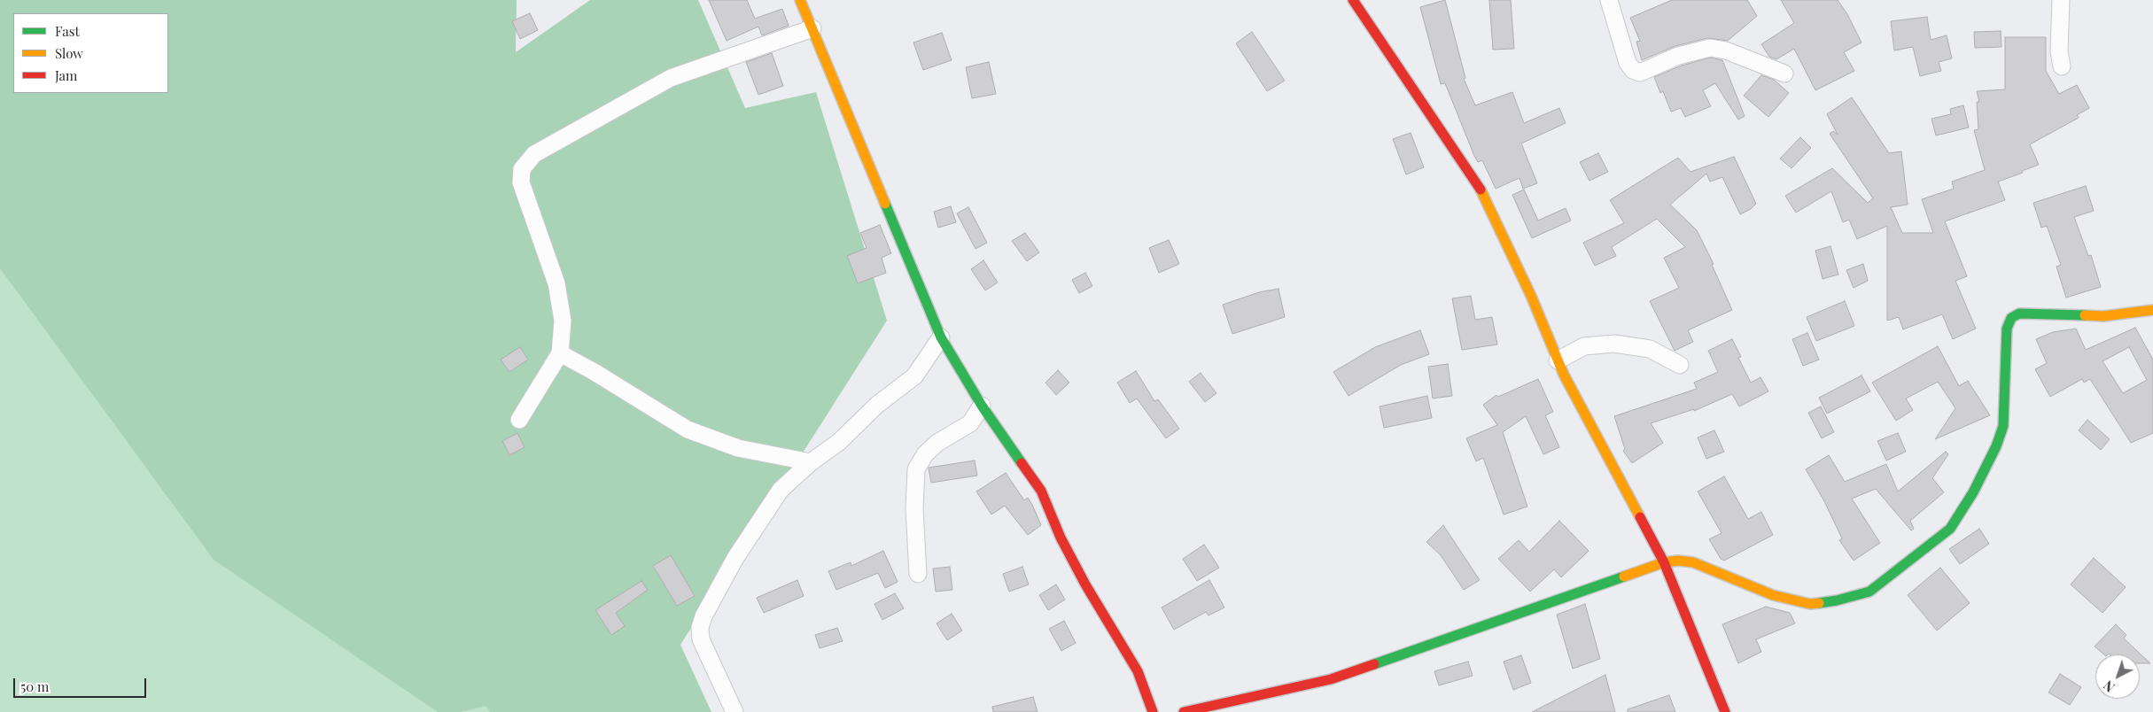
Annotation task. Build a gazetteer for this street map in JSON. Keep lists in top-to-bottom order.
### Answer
{
  "legend": ["Fast", "Slow", "Jam"],
  "scale_bar": "50 m",
  "north": "bottom left"
}
